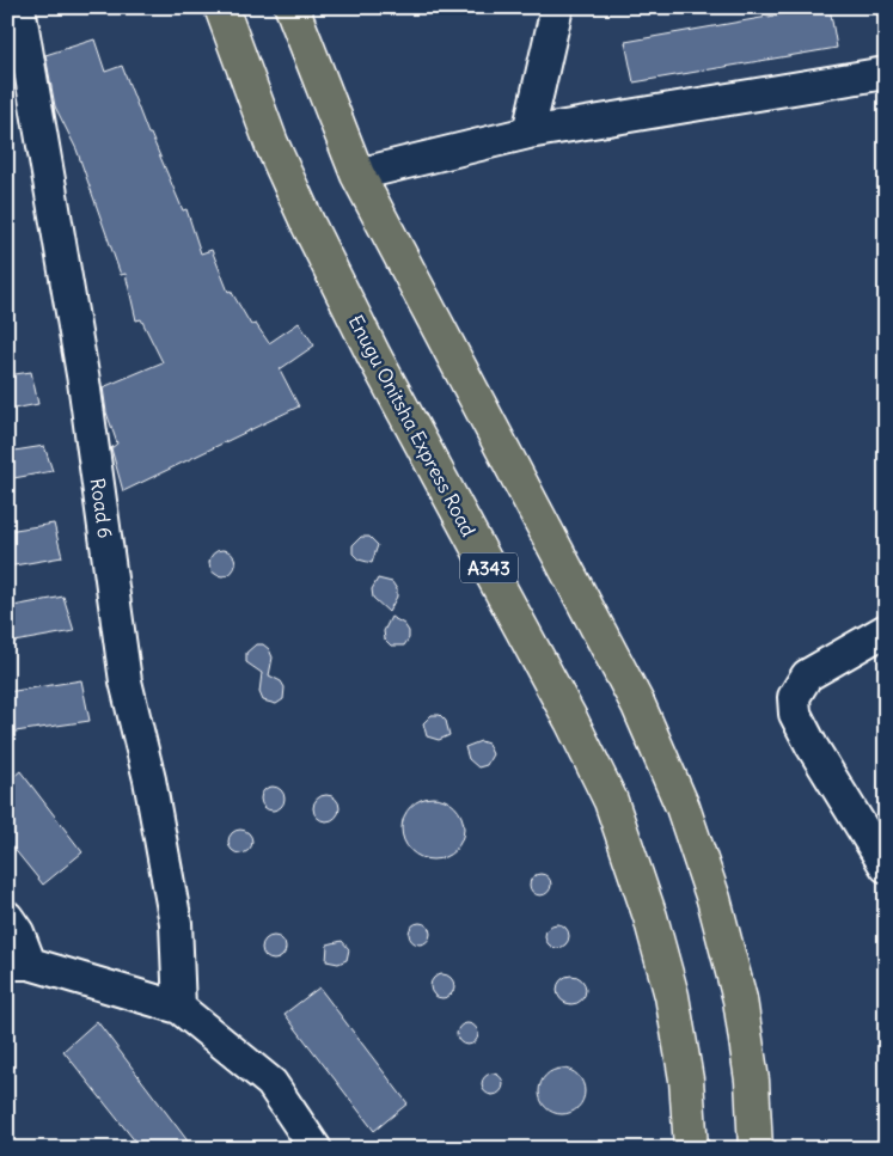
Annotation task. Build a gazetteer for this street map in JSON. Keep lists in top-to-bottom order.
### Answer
{
  "streets": {
    "highway": ["Enugu Onitsha Express Road", "A343"],
    "street": ["Road 6"]
  }
}
